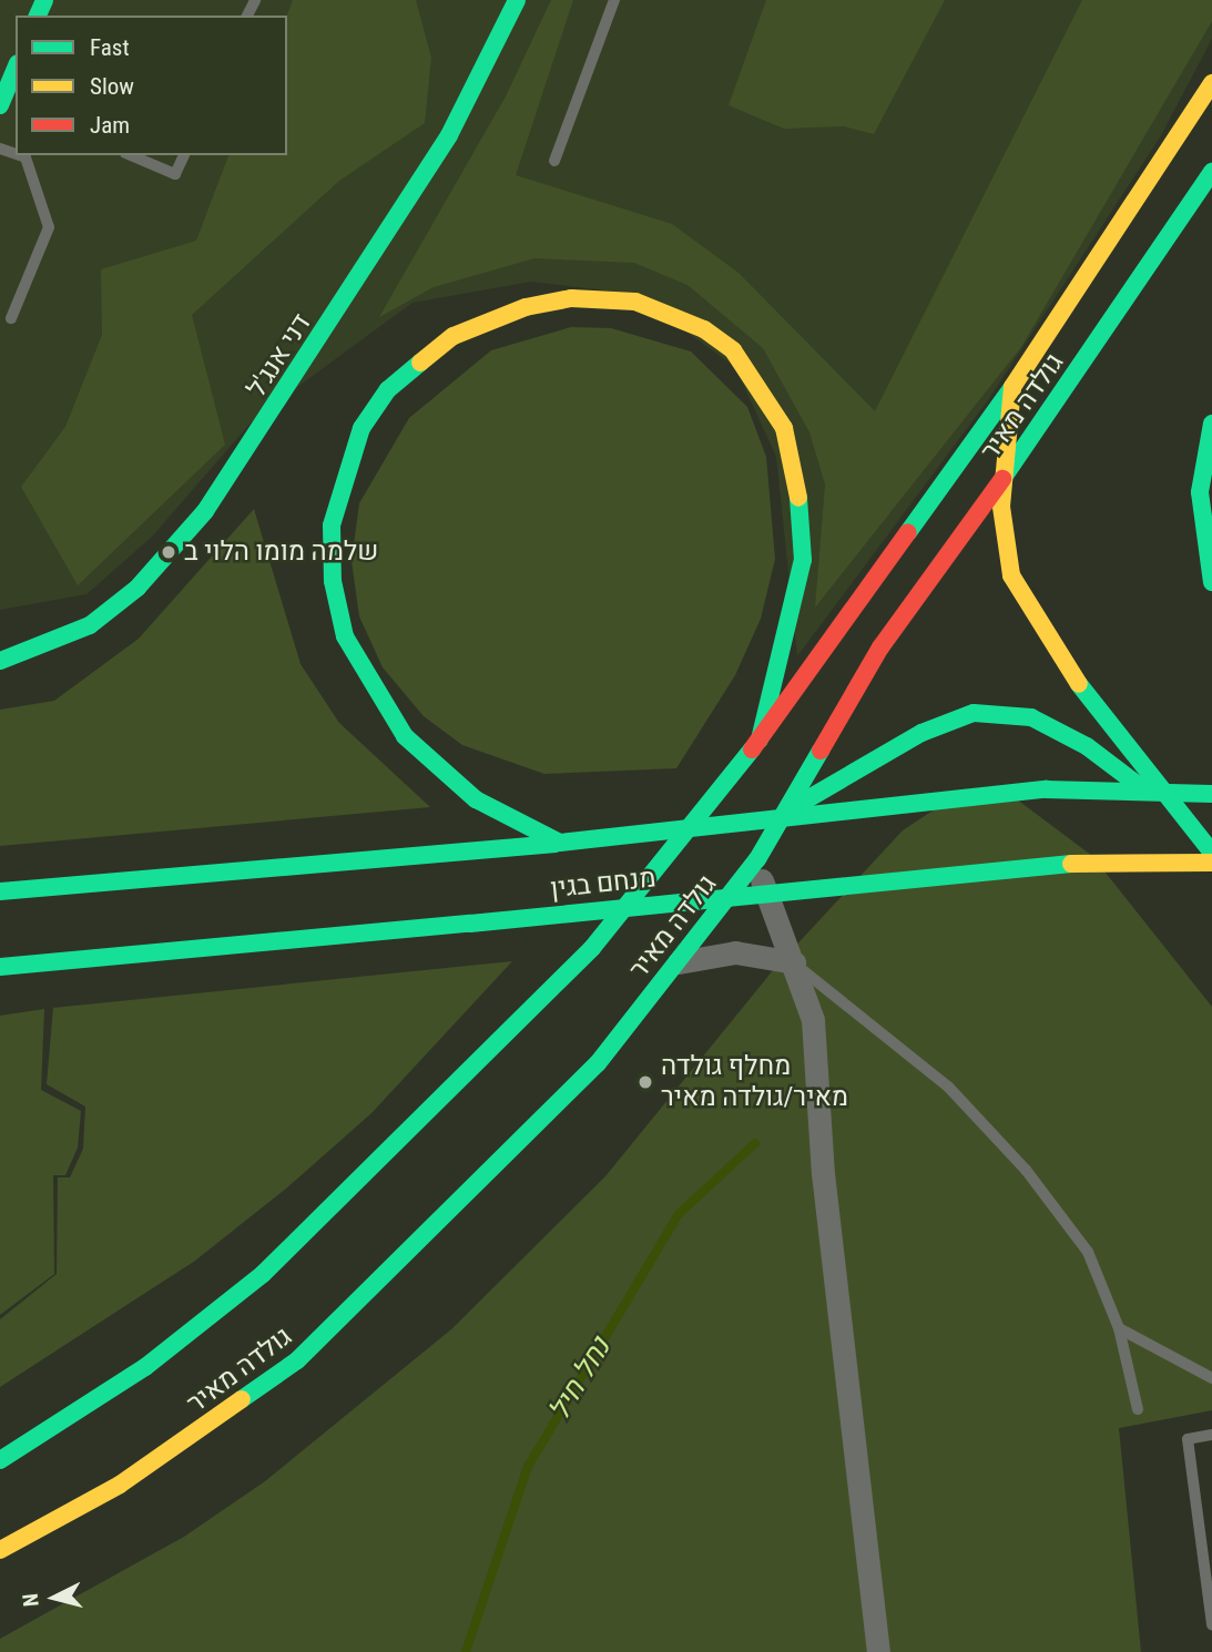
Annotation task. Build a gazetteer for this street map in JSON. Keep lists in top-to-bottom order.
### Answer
{
  "streets": {
    "main road": ["דני אנג'ל", "גולדה מאיר", "מנחם בגין"]
  },
  "water": ["נחל חיל"],
  "places": ["שלמה מומו הלוי ב", "מחלף גולדה מאיר/גולדה מאיר"],
  "legend": ["Fast", "Slow", "Jam"],
  "north": "left"
}
